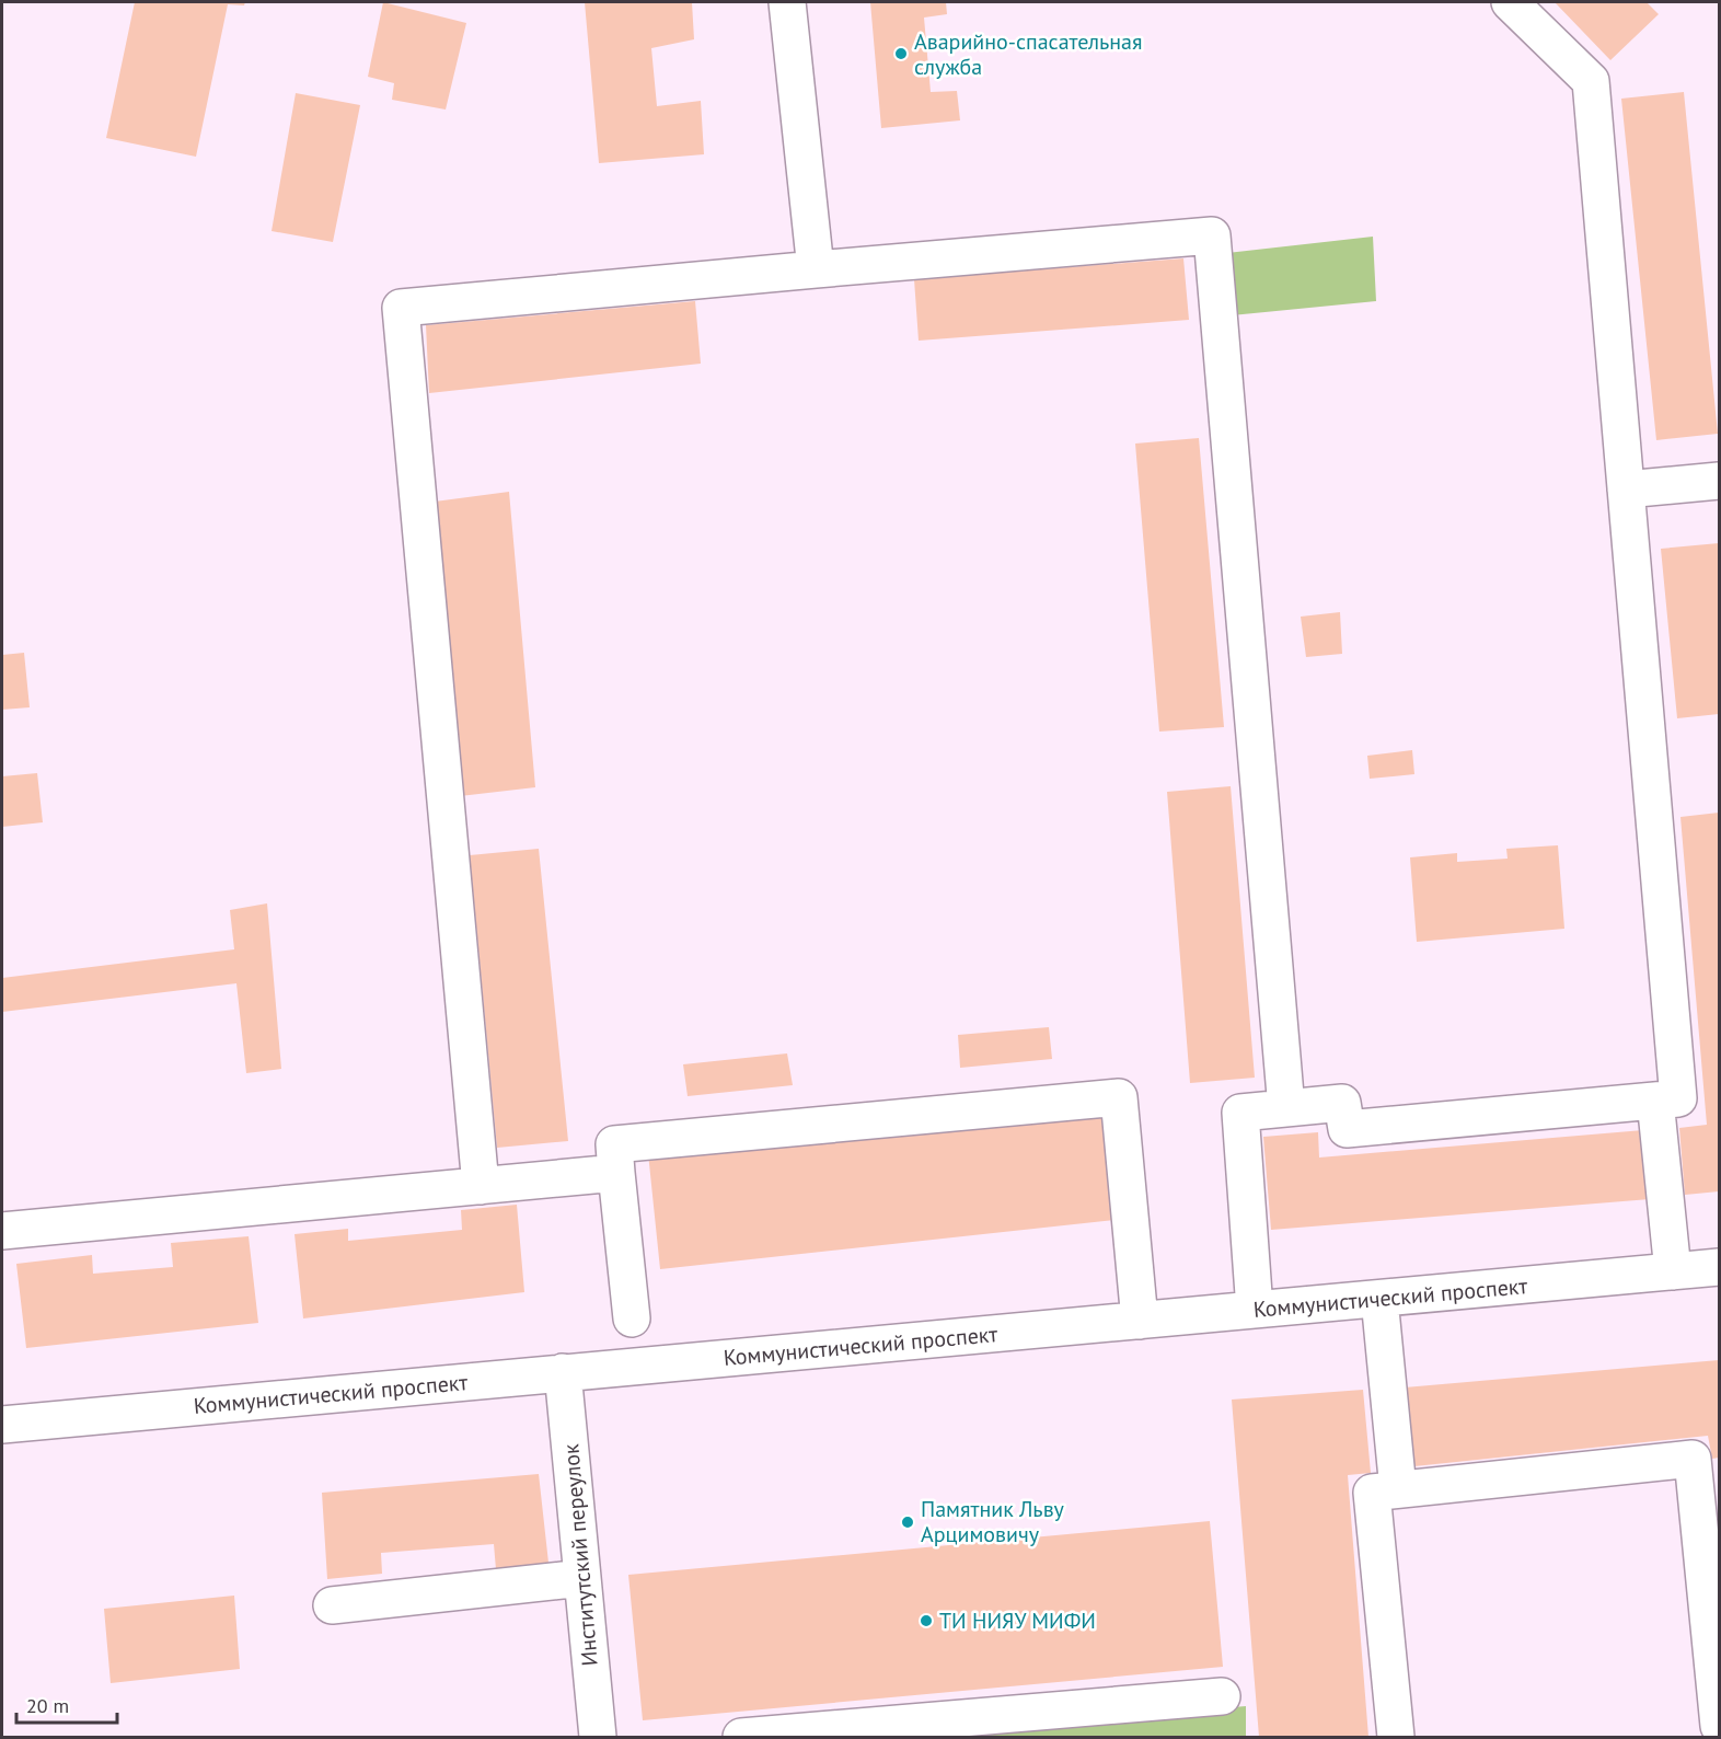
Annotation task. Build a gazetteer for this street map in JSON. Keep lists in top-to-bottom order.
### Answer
{
  "streets": {
    "street": ["Коммунистический проспект", "Институтский переулок"]
  },
  "crossings": [
    ["Коммунистический проспект", "Институтский переулок"]
  ],
  "places": ["Аварийно-спасательная служба", "Памятник Льву Арцимовичу", "ТИ НИЯУ МИФИ"],
  "scale_bar": "20 m"
}
